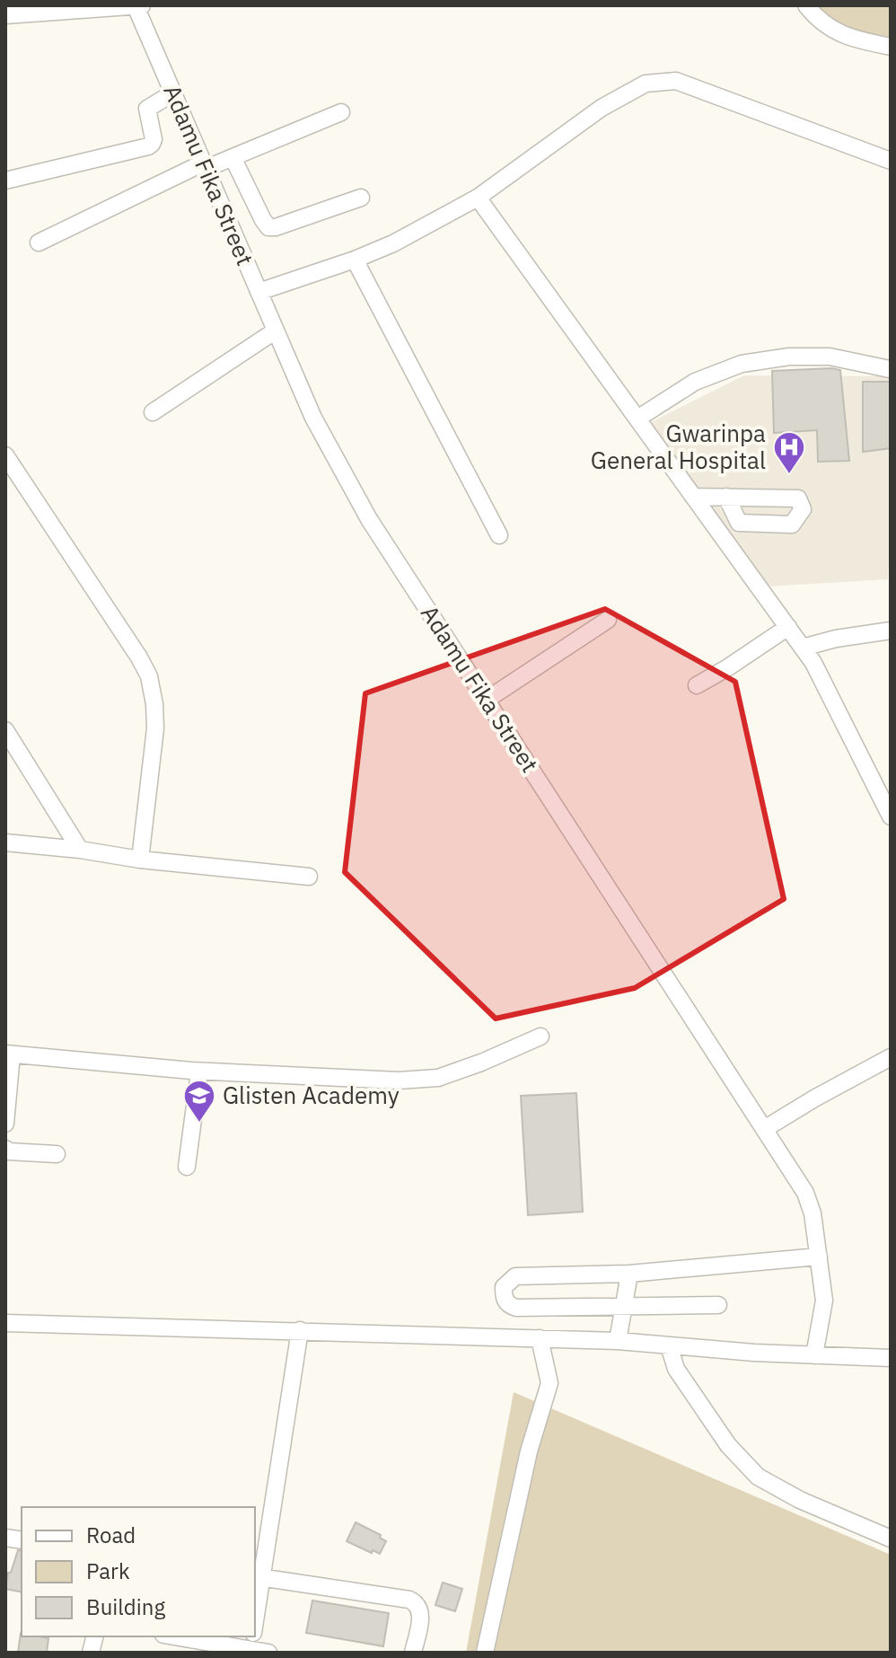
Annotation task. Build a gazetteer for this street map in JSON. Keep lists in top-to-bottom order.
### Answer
{
  "streets": {
    "street": ["Adamu Fika Street"]
  },
  "places": {
    "hospital": ["Gwarinpa General Hospital"],
    "school or university": ["Glisten Academy"]
  },
  "legend": ["Road", "Park", "Building"]
}
